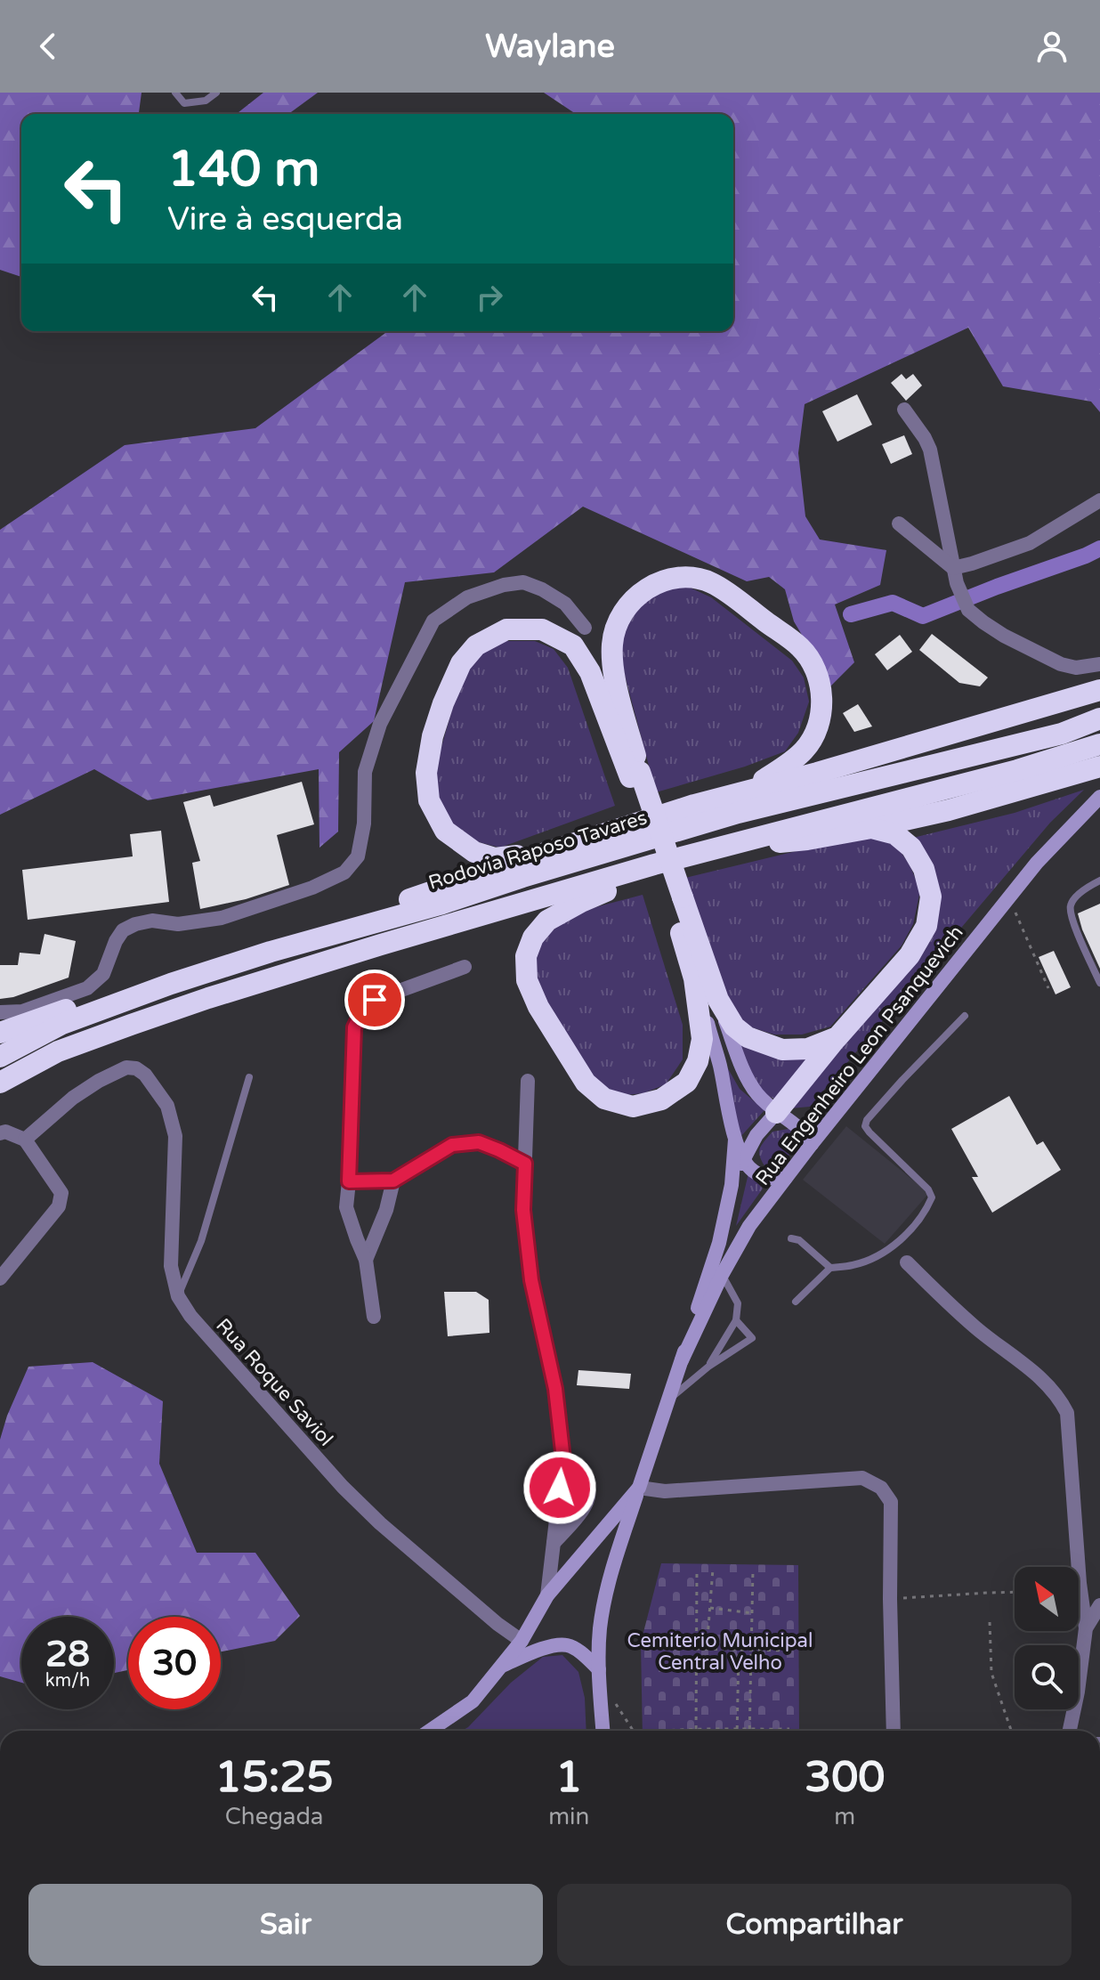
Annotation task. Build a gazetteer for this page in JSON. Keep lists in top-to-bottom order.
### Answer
{
  "streets": {
    "highway": ["Rodovia Raposo Tavares"],
    "main road": ["Rua Engenheiro Leon Psanquevich"],
    "street": ["Rua Roque Saviol"]
  },
  "crossings": [
    ["Rua Engenheiro Leon Psanquevich", "Rua Roque Saviol"]
  ],
  "parks": ["Cemiterio Municipal Central Velho"],
  "north": "top left",
  "page": {
    "header": "Waylane",
    "turn": ["140 m", "Vire à esquerda"],
    "speed": "28 km/h",
    "limit": "30",
    "eta": [
      "15:25",
      "Chegada",
      "1",
      "min",
      "300",
      "m"
    ],
    "buttons": ["Sair", "Compartilhar"]
  }
}
